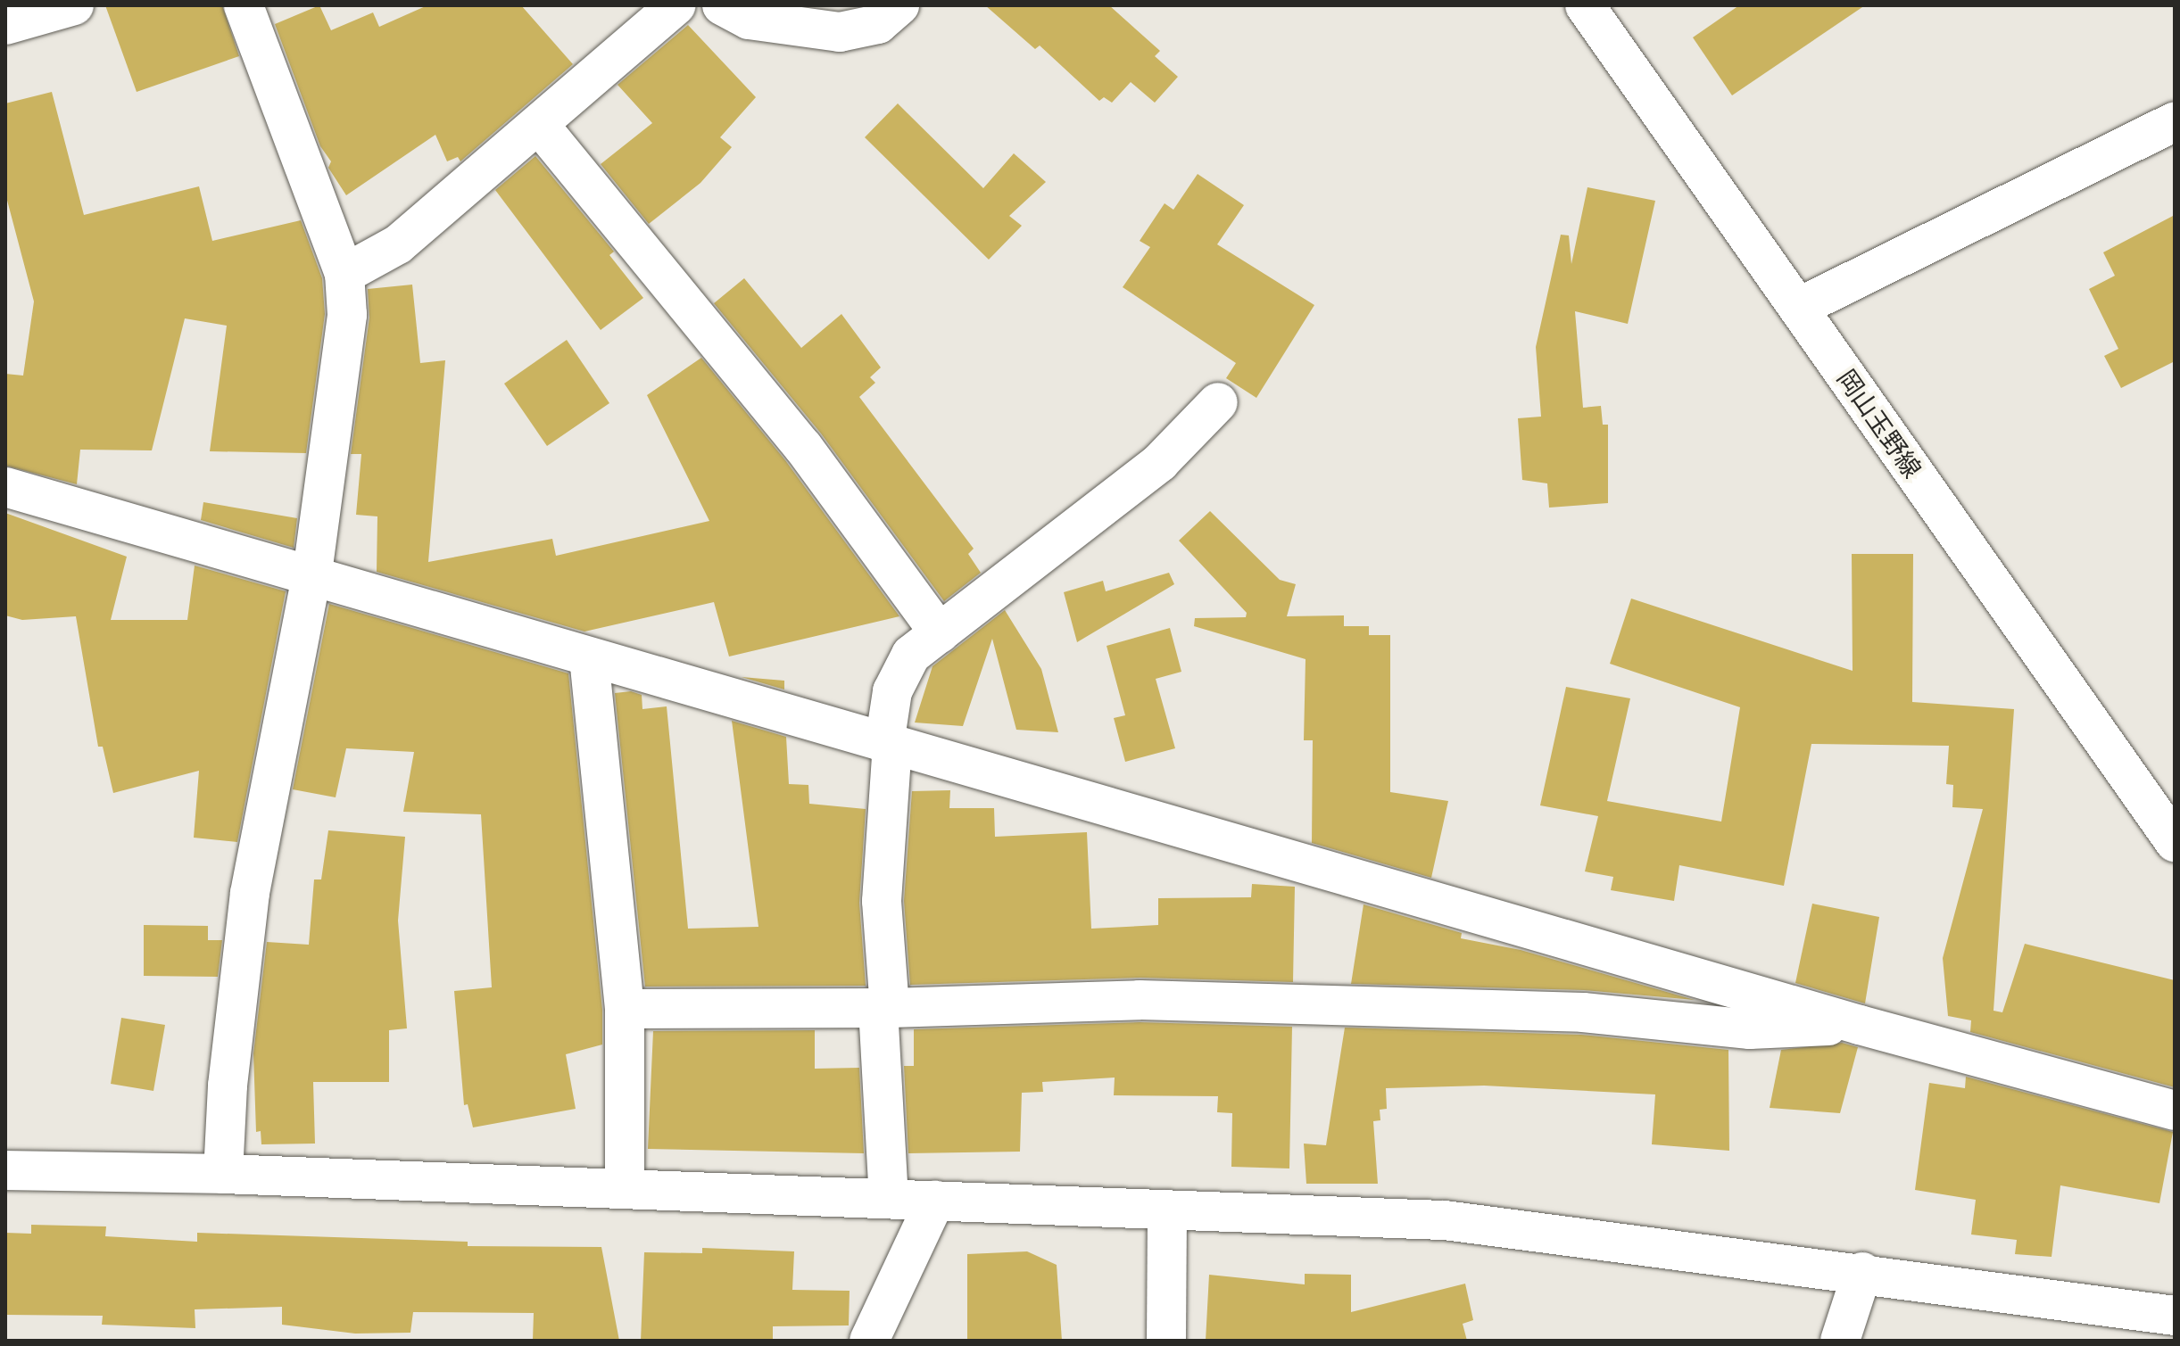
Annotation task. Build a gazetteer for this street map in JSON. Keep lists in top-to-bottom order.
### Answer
{
  "streets": {
    "street": ["岡山玉野線"]
  }
}
